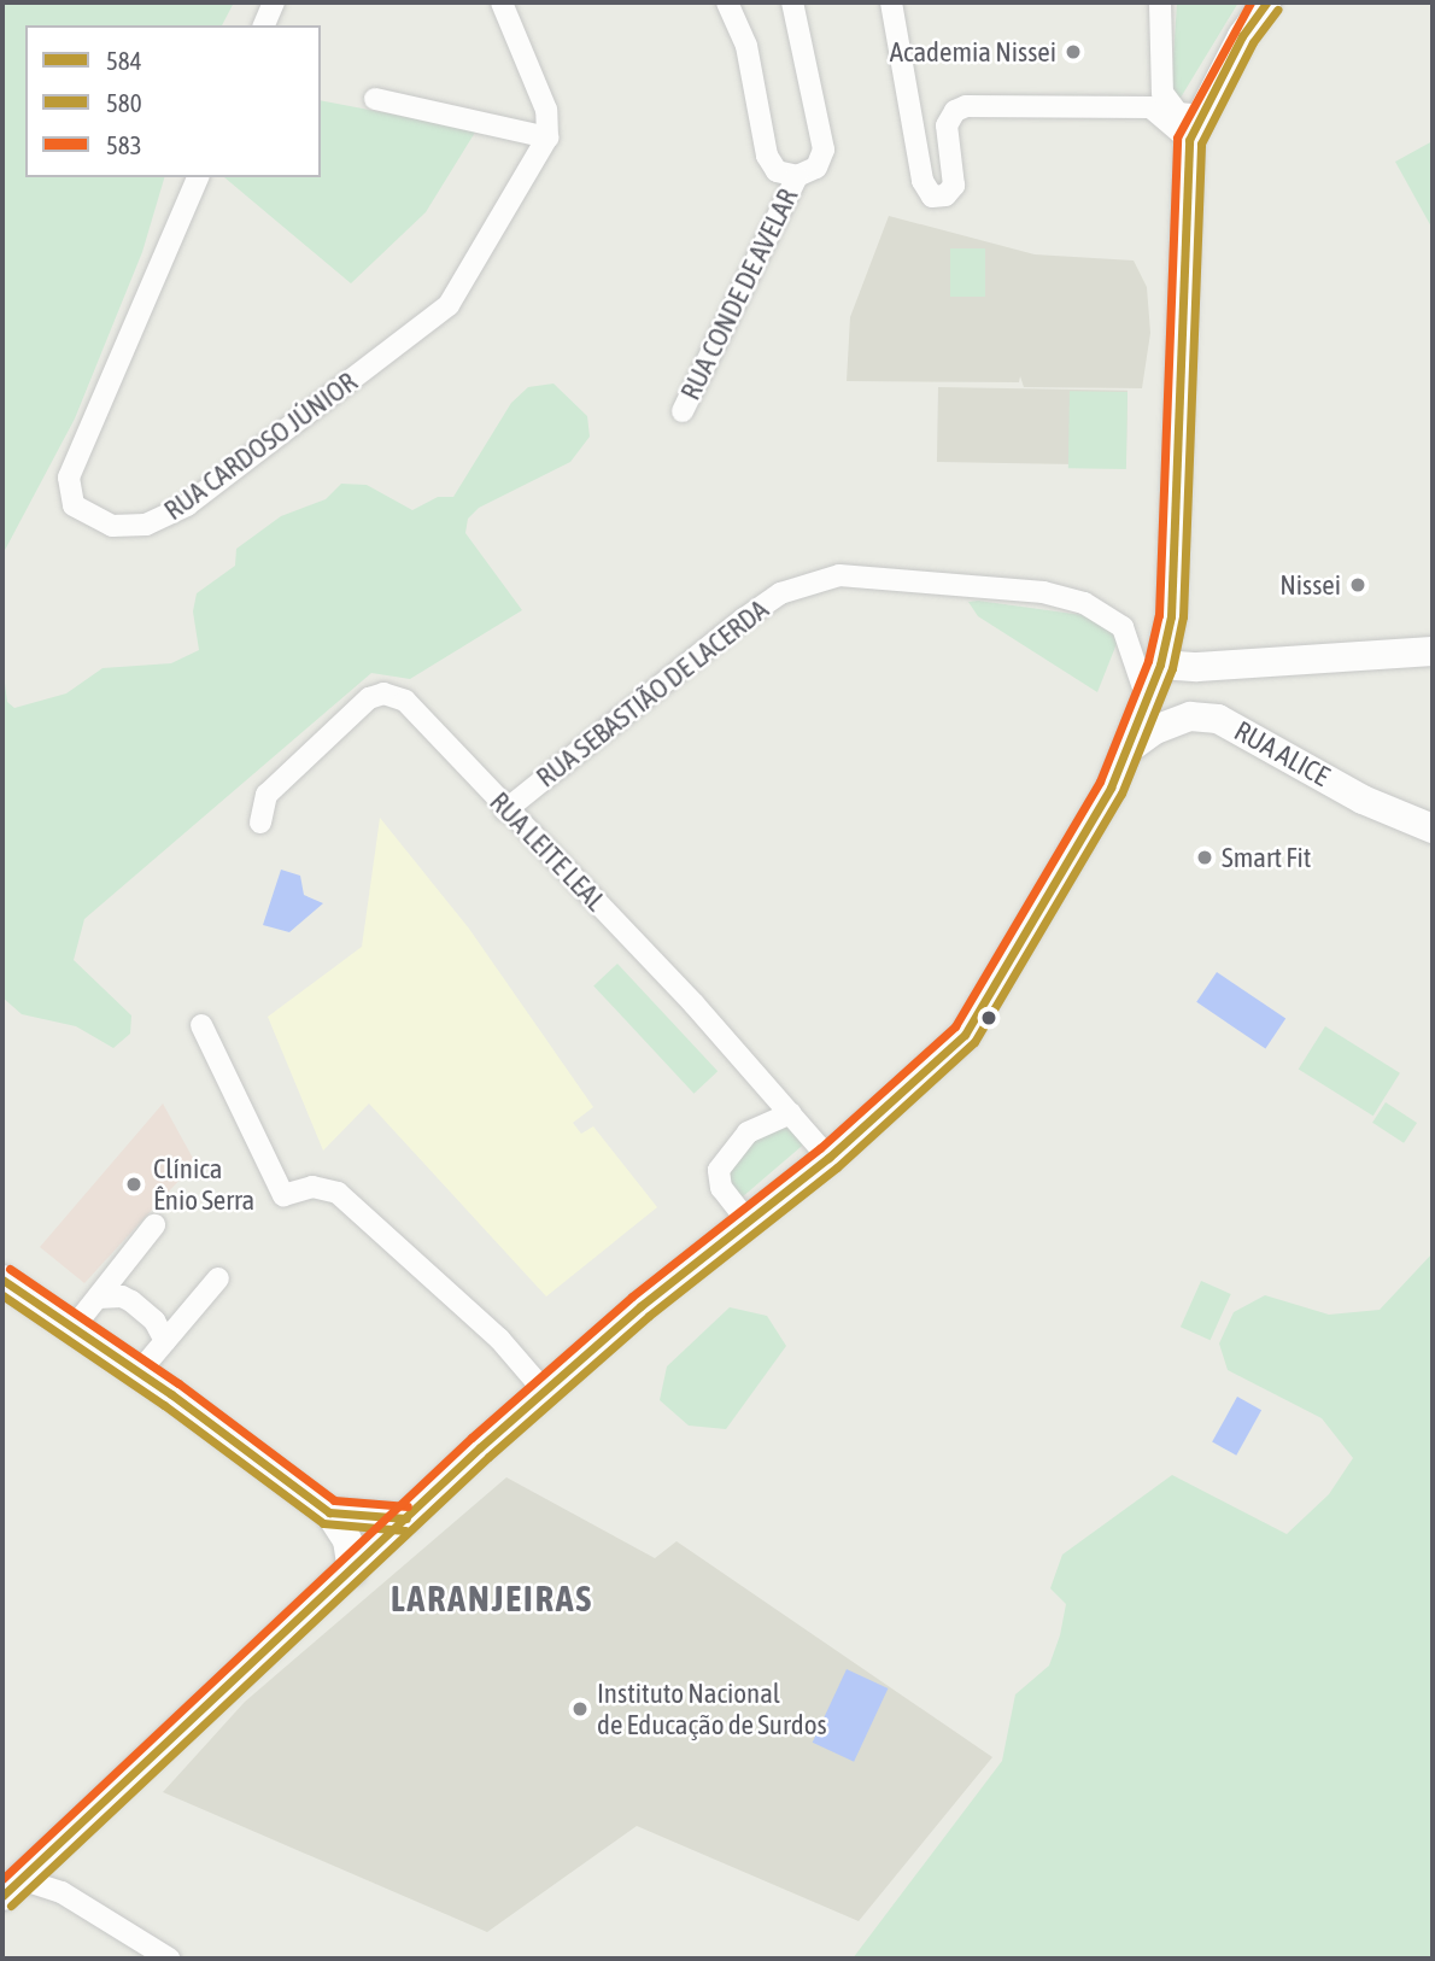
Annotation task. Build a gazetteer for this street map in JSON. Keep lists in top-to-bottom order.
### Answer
{
  "streets": {
    "main road": ["RUA ALICE"],
    "street": [
      "RUA CONDE DE AVELAR",
      "RUA CARDOSO JÚNIOR",
      "RUA SEBASTIÃO DE LACERDA",
      "RUA LEITE LEAL"
    ]
  },
  "crossings": [
    ["RUA SEBASTIÃO DE LACERDA", "RUA LEITE LEAL"]
  ],
  "districts": ["LARANJEIRAS"],
  "places": [
    "Academia Nissei",
    "Nissei",
    "Smart Fit",
    "Clínica Ênio Serra",
    "Instituto Nacional de Educação de Surdos"
  ],
  "lines": ["transit line 584", "transit line 583", "transit line 580"],
  "legend": ["584", "580", "583"]
}
